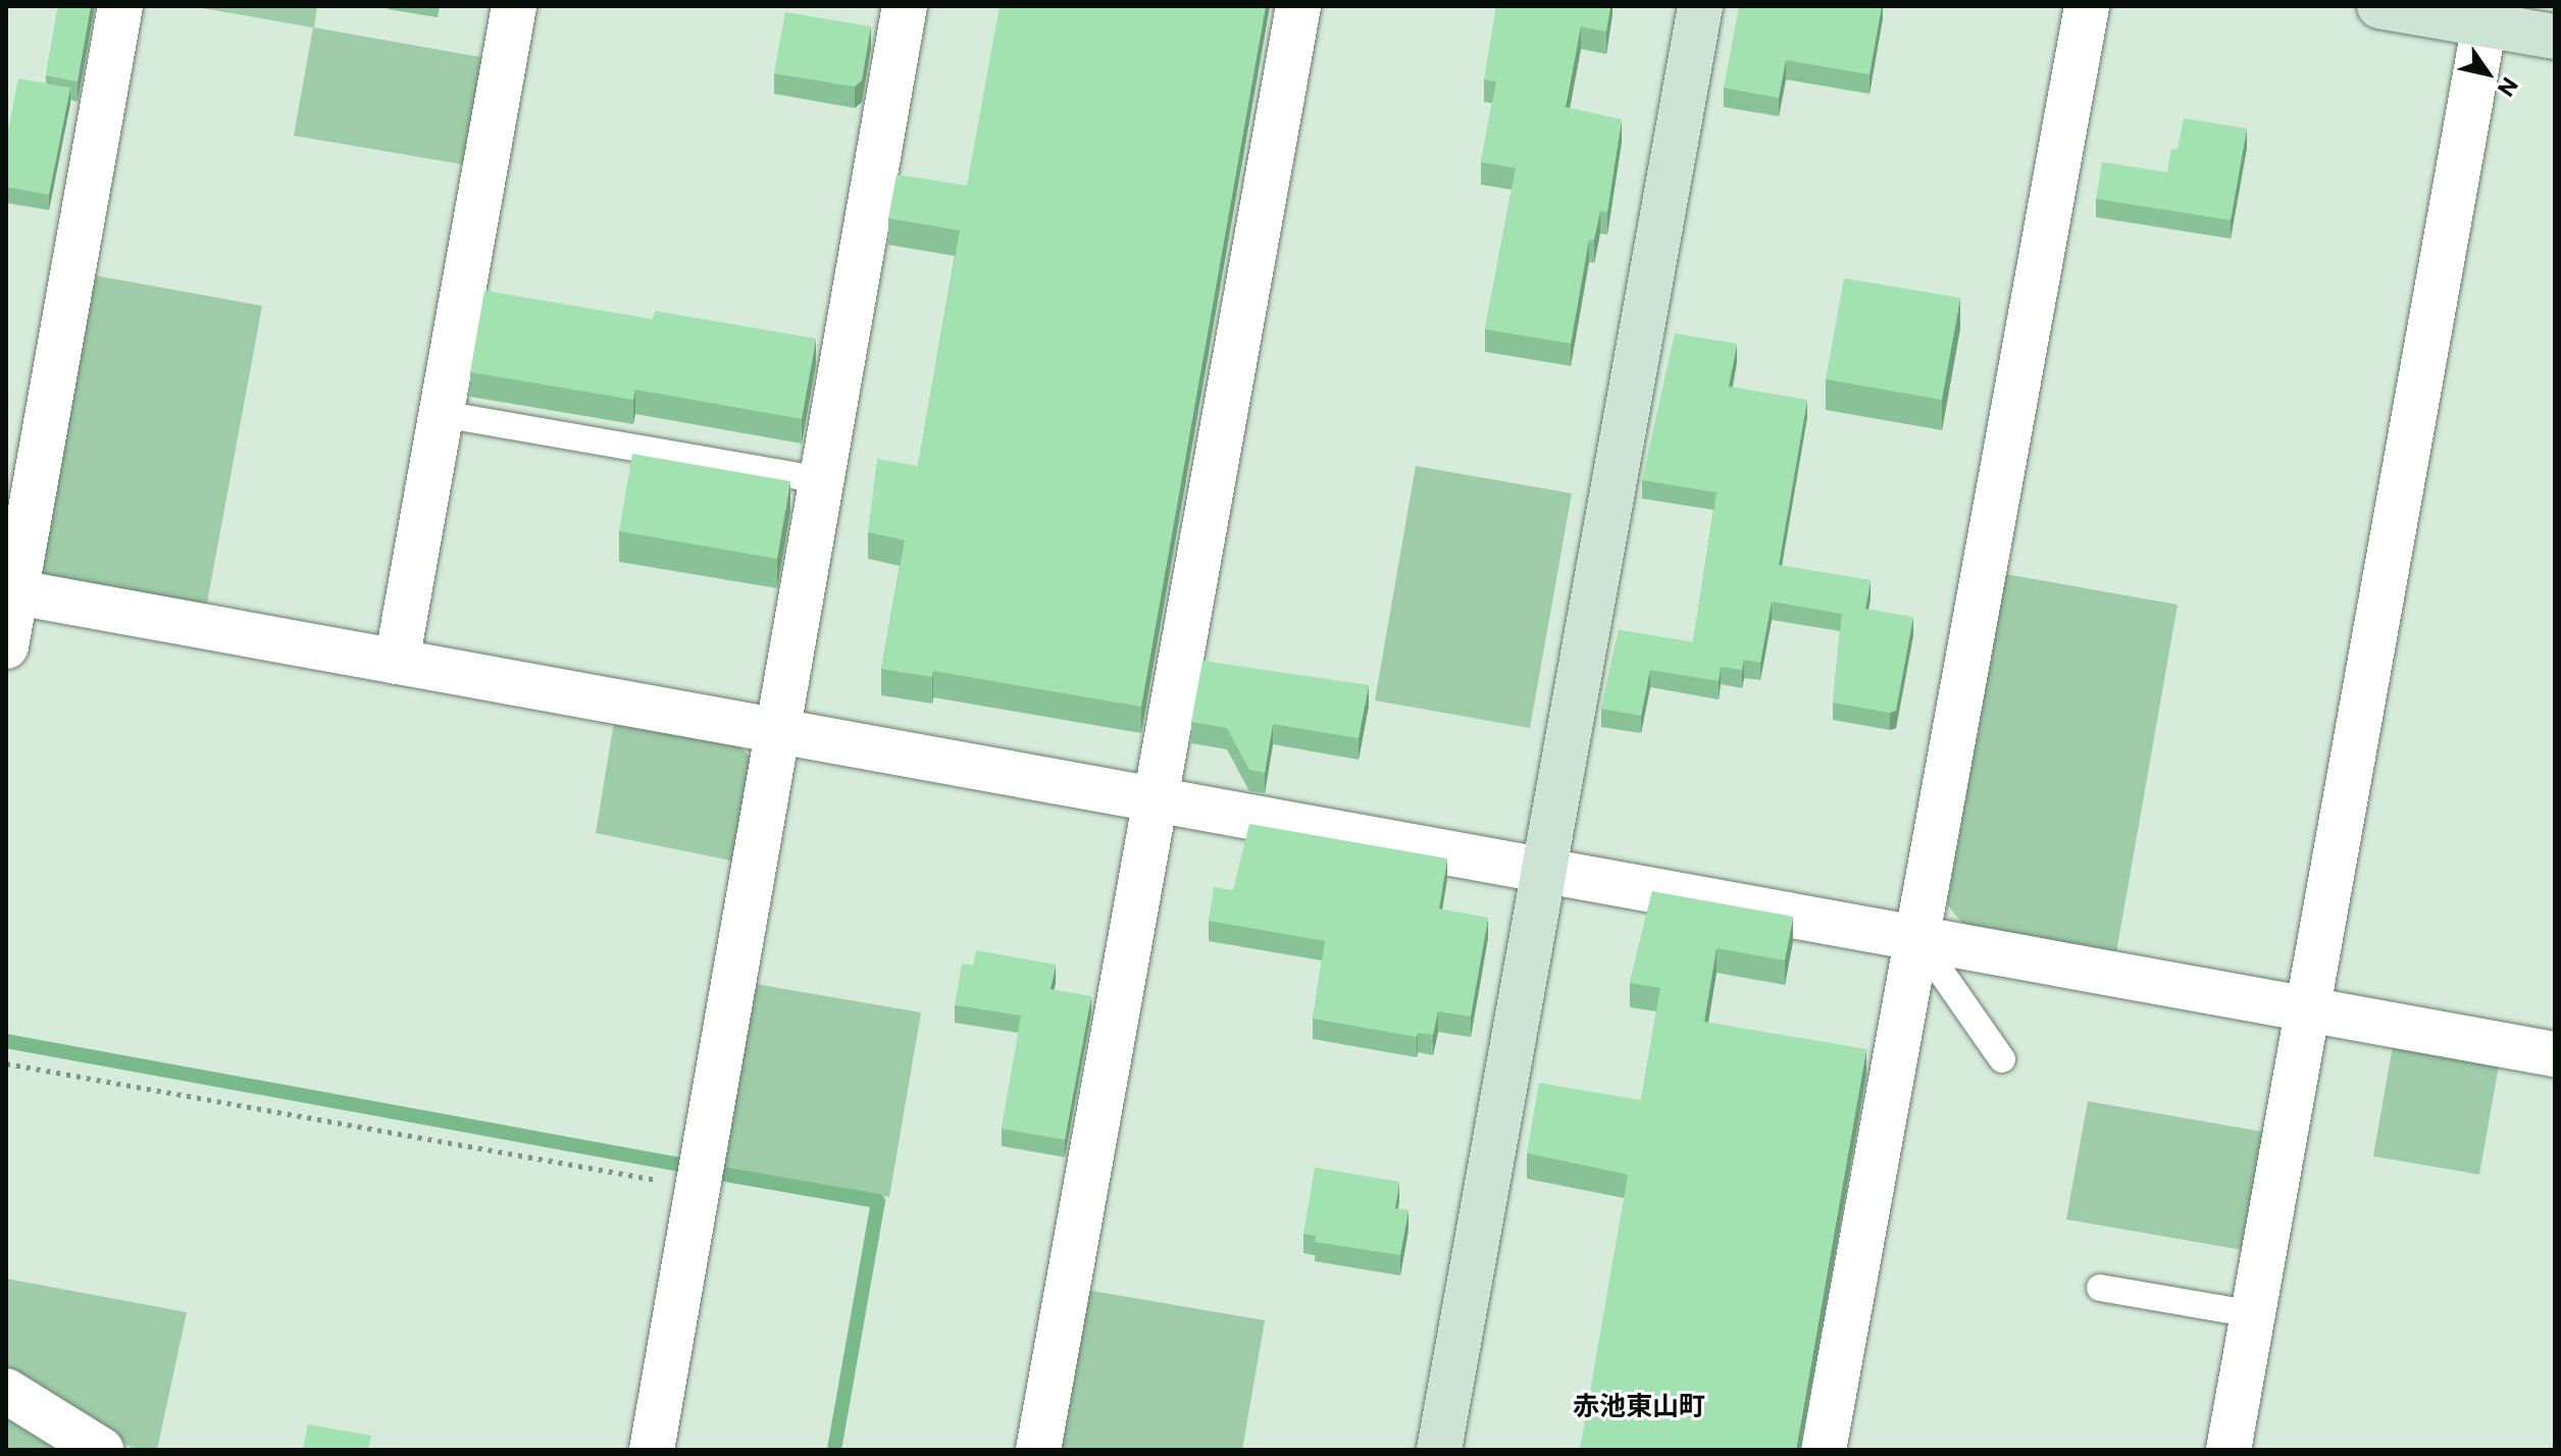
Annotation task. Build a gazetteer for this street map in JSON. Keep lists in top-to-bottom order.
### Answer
{
  "districts": ["赤池東山町"],
  "north": "bottom right"
}
